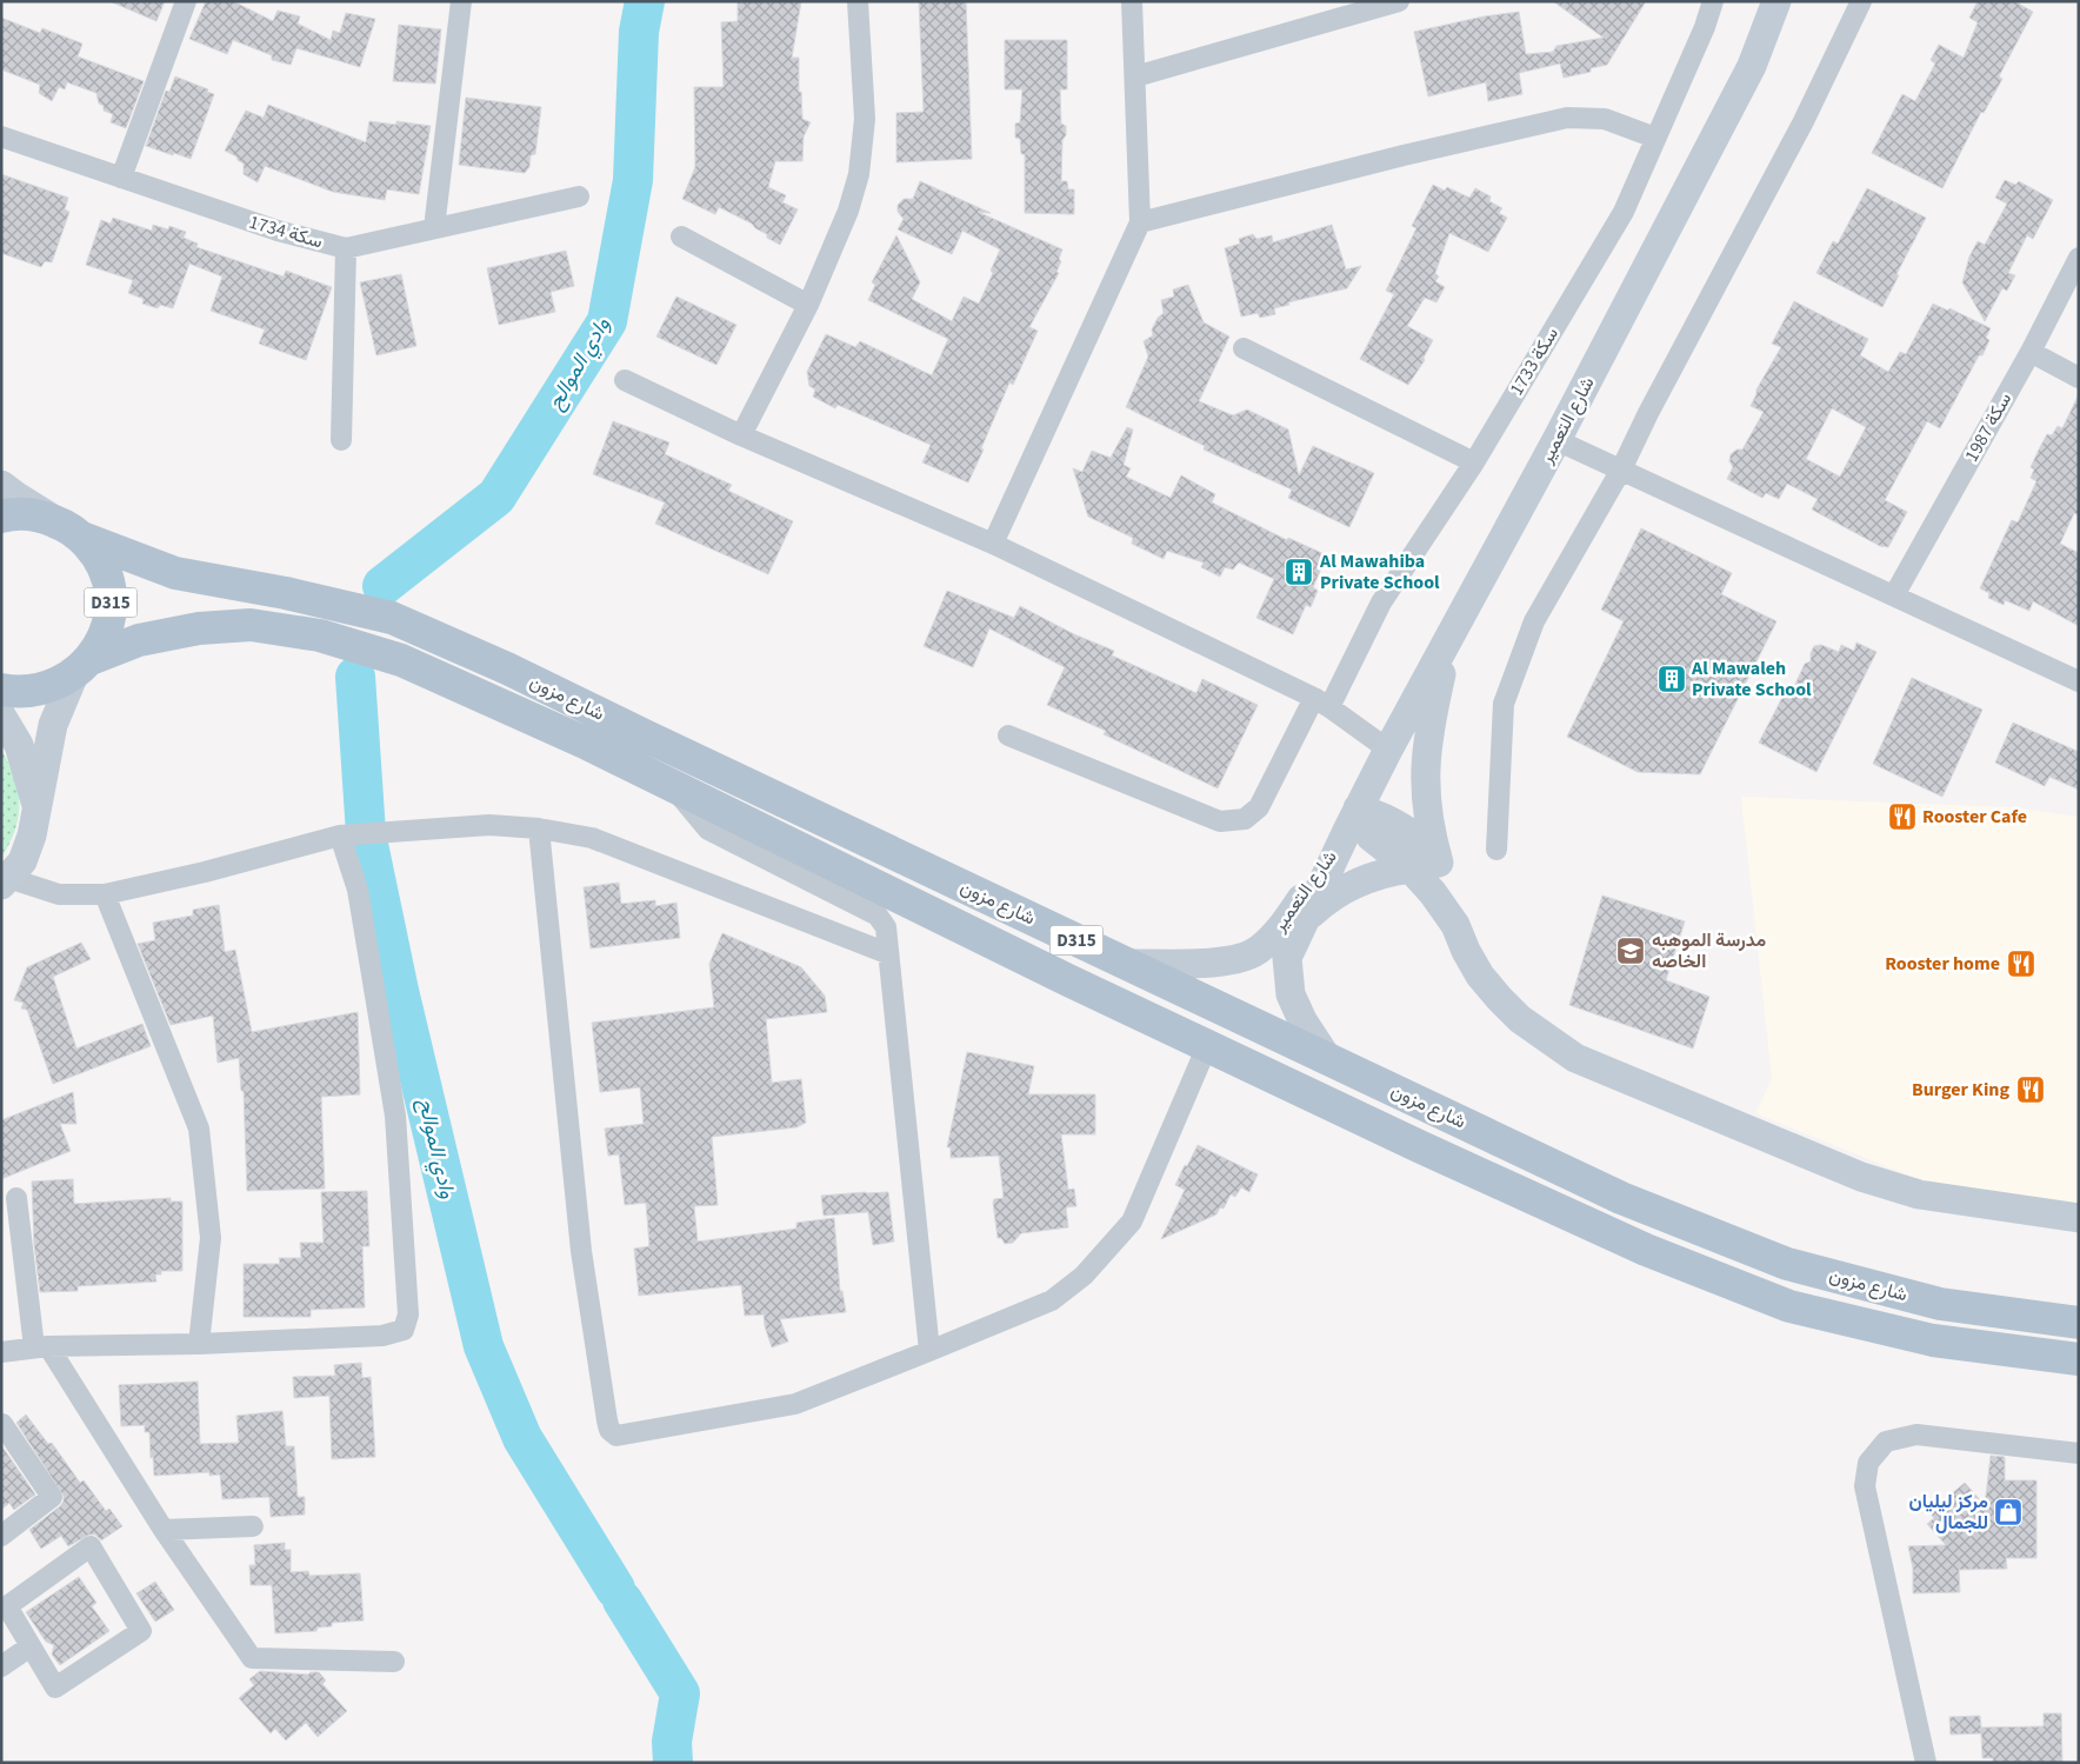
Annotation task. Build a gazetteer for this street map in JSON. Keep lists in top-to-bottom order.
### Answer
{
  "streets": {
    "main road": ["شارع التعمير", "D315", "شارع مزون"],
    "street": ["سكة 1734", "سكة 1733", "سكة 1987"]
  },
  "crossings": [
    ["شارع التعمير", "شارع مزون"],
    ["D315", "شارع مزون"]
  ],
  "water": ["وادي الموالح"],
  "places": {
    "building": ["Al Mawahiba Private School", "Al Mawaleh Private School"],
    "restaurant": ["Rooster Cafe", "Rooster home", "Burger King"],
    "school or university": ["مدرسة الموهبه الخاصه"],
    "shop": ["مركز ليليان للجمال"]
  }
}
